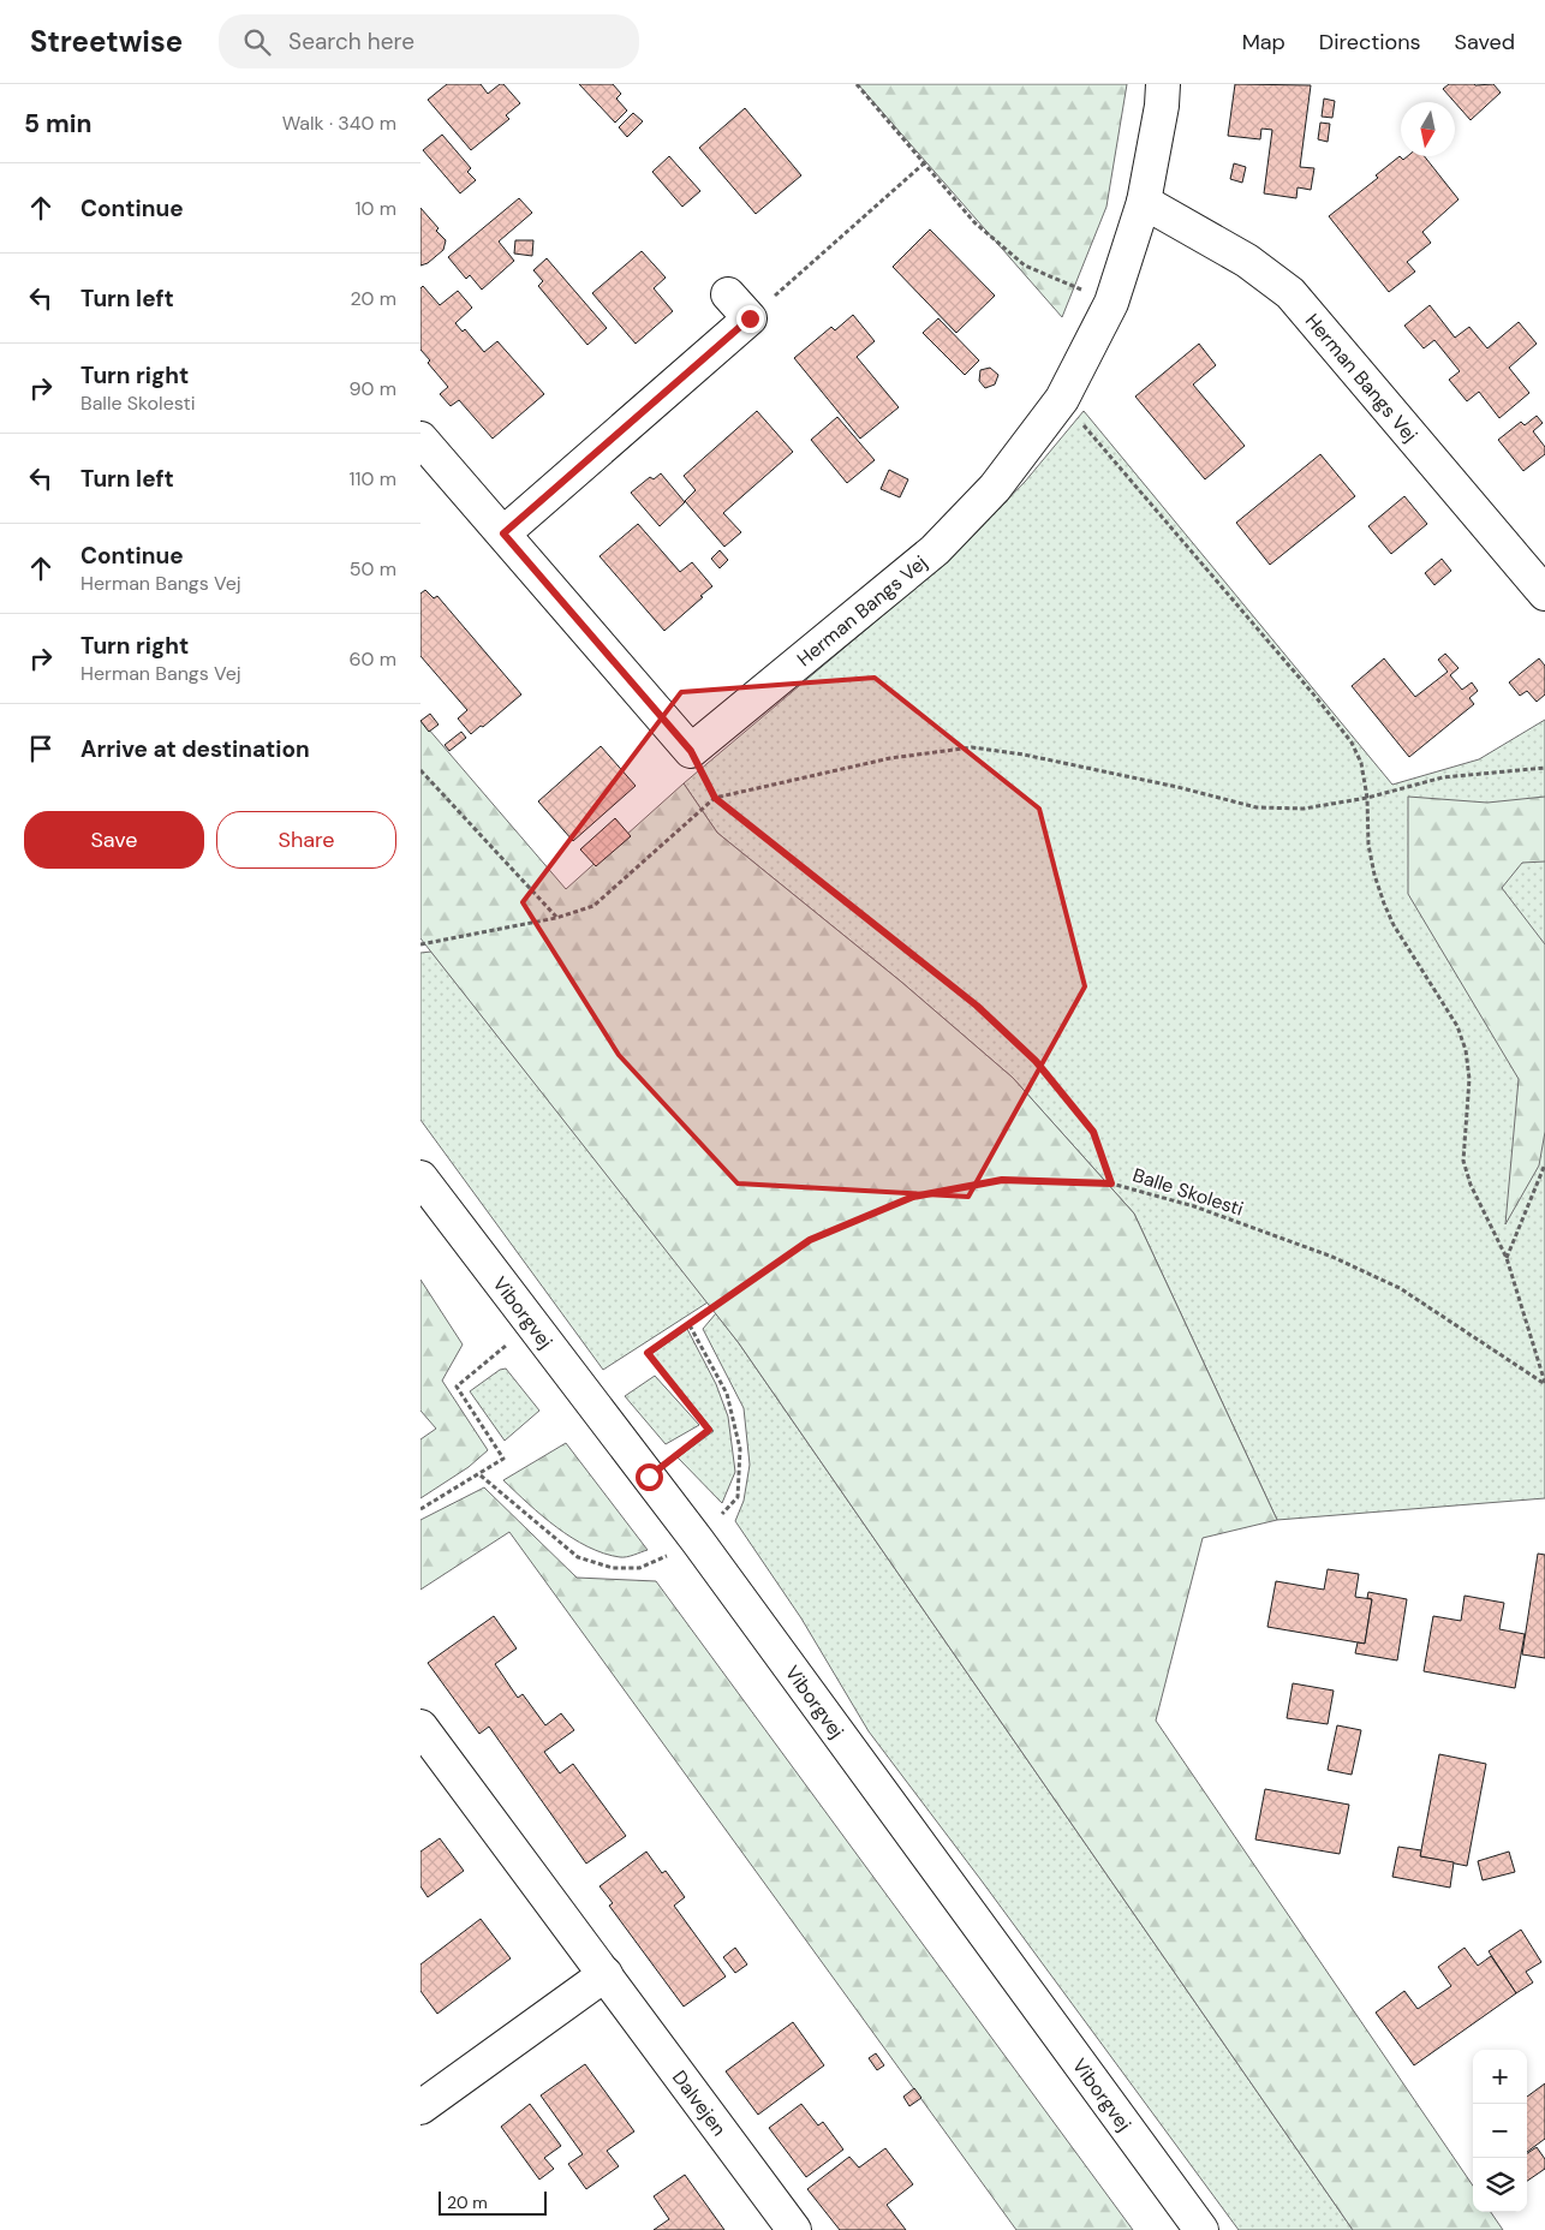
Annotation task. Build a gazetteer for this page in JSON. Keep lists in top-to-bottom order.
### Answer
{
  "streets": {
    "street": ["Herman Bangs Vej", "Viborgvej", "Dalvejen"],
    "path": ["Balle Skolesti"]
  },
  "crossings": [
    ["Balle Skolesti", "Viborgvej"]
  ],
  "scale_bar": "20 m",
  "north": "bottom",
  "page": {
    "header": "Streetwise",
    "search": "Search here",
    "nav": ["Map", "Directions", "Saved"],
    "heading": ["5 min", "Walk · 340 m"],
    "list": [
      ["Continue", "10 m"],
      ["Turn left", "20 m"],
      ["Turn right", "Balle Skolesti", "90 m"],
      ["Turn left", "110 m"],
      ["Continue", "Herman Bangs Vej", "50 m"],
      ["Turn right", "Herman Bangs Vej", "60 m"],
      "Arrive at destination"
    ],
    "buttons": ["Save", "Share"],
    "map_buttons": ["+", "−"],
    "scale": "20 m"
  }
}
